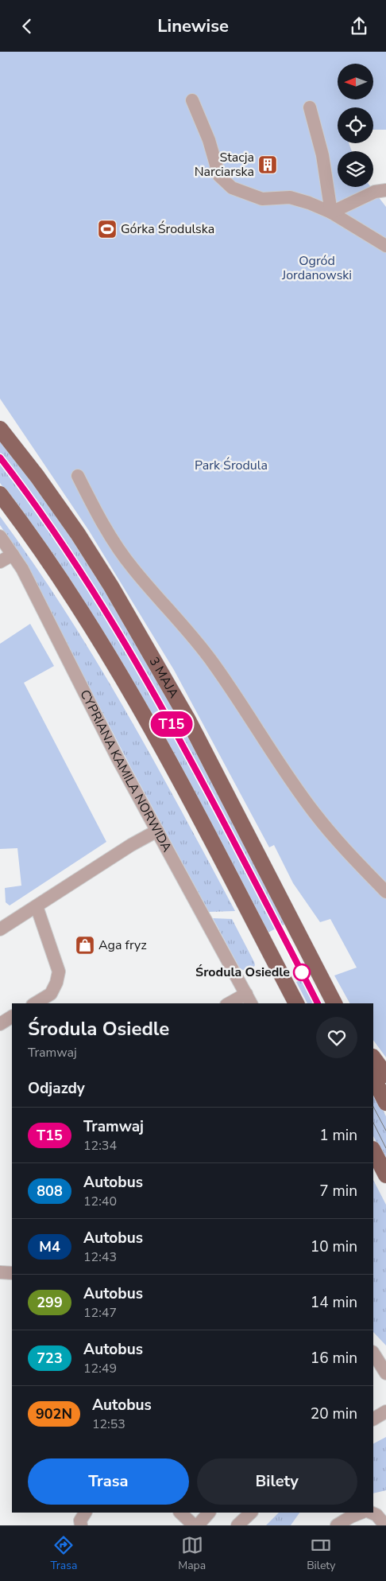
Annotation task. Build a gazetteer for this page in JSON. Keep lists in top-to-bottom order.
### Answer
{
  "streets": {
    "main road": ["3 MAJA"],
    "street": ["CYPRIANA KAMILA NORWIDA"]
  },
  "parks": ["Ogród Jordanowski", "Park Środula"],
  "places": {
    "building": ["Stacja Narciarska"],
    "sports": ["Górka Środulska"],
    "shop": ["Aga fryz"],
    "other": ["Środula Osiedle"]
  },
  "lines": ["tram line T15"],
  "north": "left",
  "page": {
    "header": "Linewise",
    "on_map": "T15",
    "heading": [
      ["Środula Osiedle", "Tramwaj"],
      "Odjazdy"
    ],
    "list": [
      {
        "mark": "T15",
        "name": "Tramwaj",
        "note": "12:34",
        "value": "1 min"
      },
      {
        "mark": "808",
        "name": "Autobus",
        "note": "12:40",
        "value": "7 min"
      },
      {
        "mark": "M4",
        "name": "Autobus",
        "note": "12:43",
        "value": "10 min"
      },
      {
        "mark": "299",
        "name": "Autobus",
        "note": "12:47",
        "value": "14 min"
      },
      {
        "mark": "723",
        "name": "Autobus",
        "note": "12:49",
        "value": "16 min"
      },
      {
        "mark": "902N",
        "name": "Autobus",
        "note": "12:53",
        "value": "20 min"
      }
    ],
    "buttons": ["Trasa", "Bilety"],
    "tabs": ["Trasa", "Mapa", "Bilety"]
  }
}
